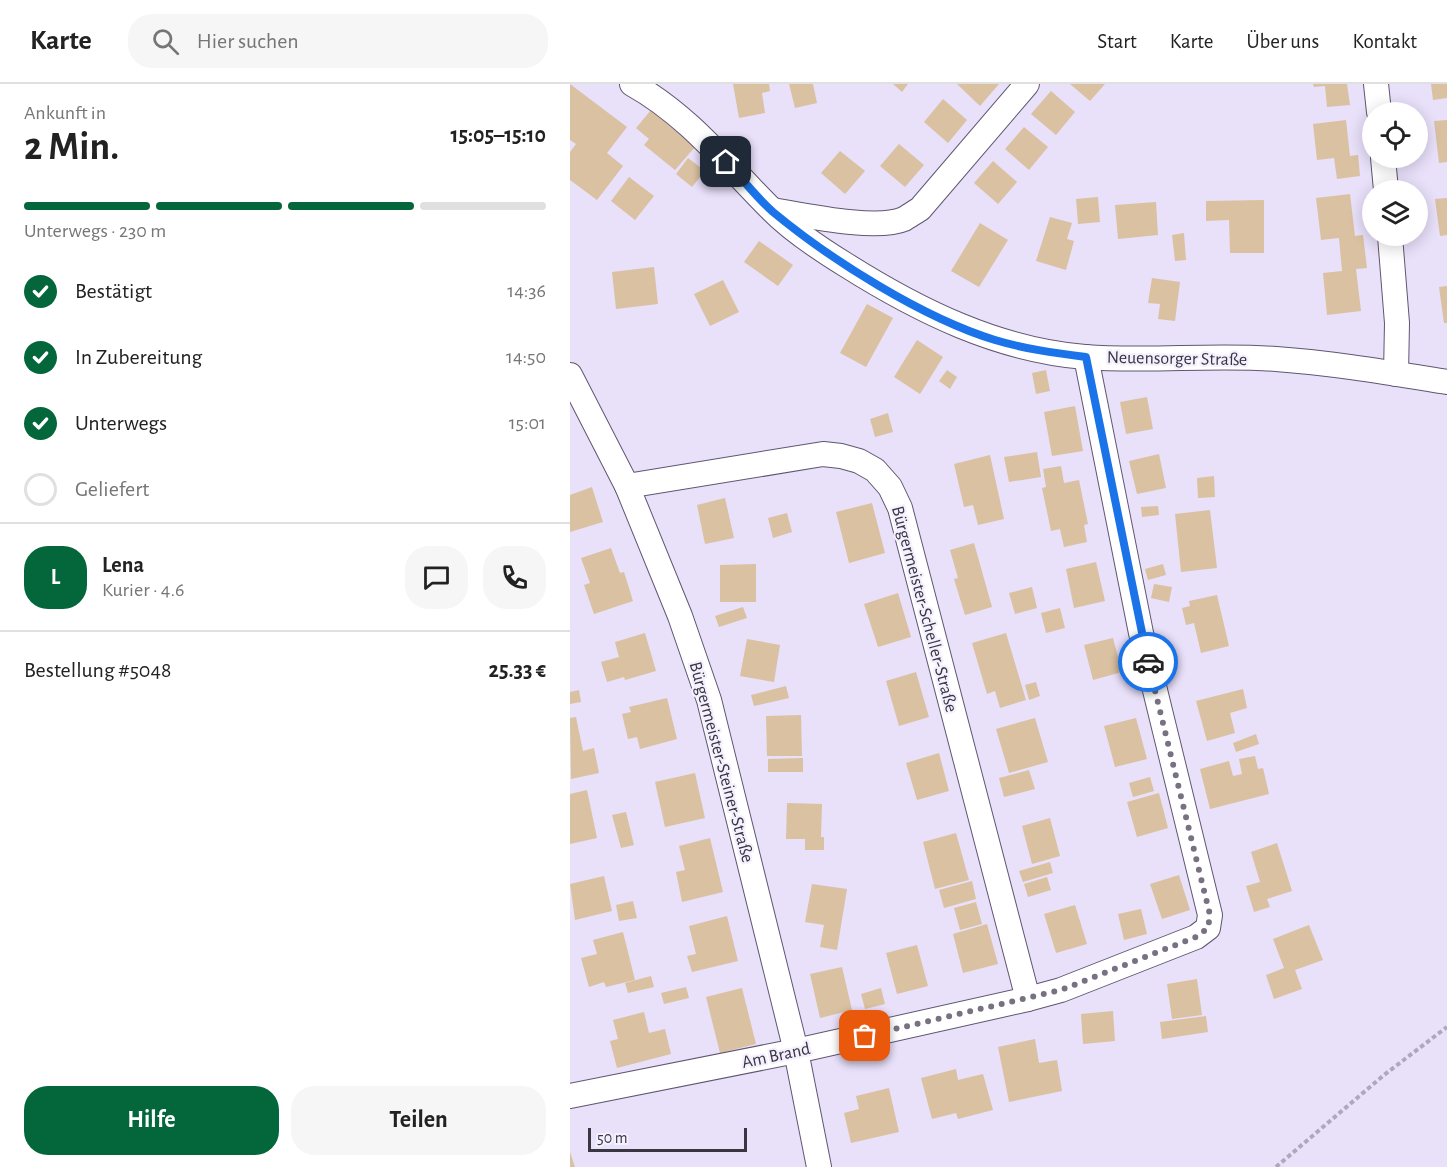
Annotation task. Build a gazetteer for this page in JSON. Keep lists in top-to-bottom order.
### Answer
{
  "streets": {
    "street": [
      "Neuensorger Straße",
      "Bürgermeister-Scheller-Straße",
      "Bürgermeister-Steiner-Straße",
      "Am Brand"
    ]
  },
  "crossings": [
    ["Neuensorger Straße", "Am Brand"],
    ["Bürgermeister-Scheller-Straße", "Bürgermeister-Steiner-Straße"],
    ["Bürgermeister-Scheller-Straße", "Am Brand"],
    ["Bürgermeister-Steiner-Straße", "Am Brand"]
  ],
  "scale_bar": "50 m",
  "page": {
    "header": "Karte",
    "search": "Hier suchen",
    "nav": [
      "Start",
      "Karte",
      "Über uns",
      "Kontakt"
    ],
    "heading": ["2 Min.", "Ankunft in", "15:05–15:10"],
    "panel": [
      "Lena",
      "Kurier · 4.6",
      "Bestellung #5048",
      "25.33 €"
    ],
    "bar": "Unterwegs · 230 m",
    "list": [
      ["Bestätigt", "14:36"],
      ["In Zubereitung", "14:50"],
      ["Unterwegs", "15:01"],
      "Geliefert"
    ],
    "round": "L",
    "buttons": ["Hilfe", "Teilen"],
    "scale": "50 m"
  }
}
